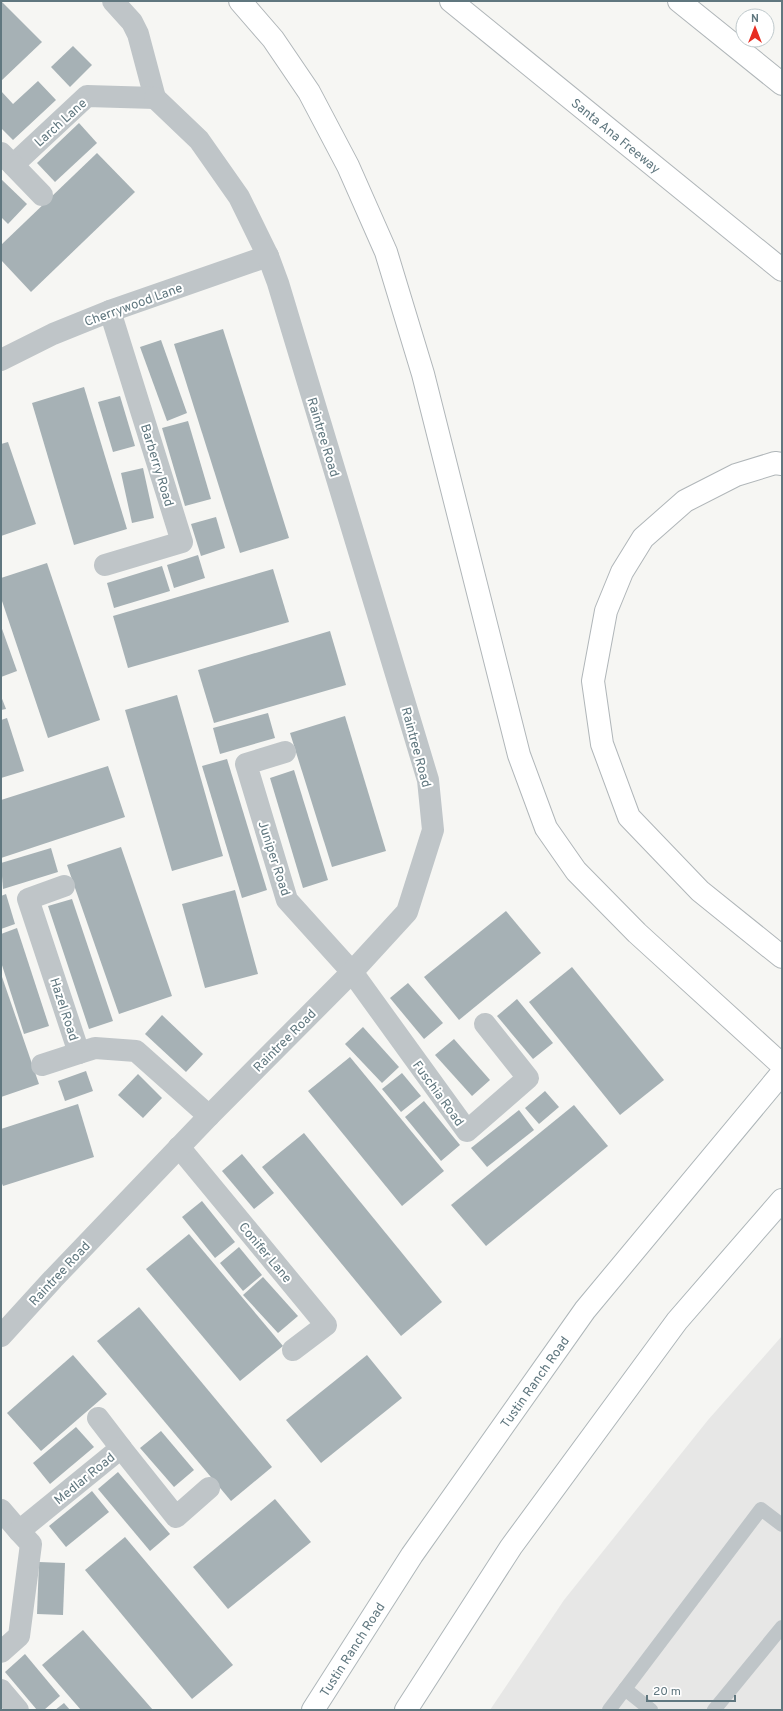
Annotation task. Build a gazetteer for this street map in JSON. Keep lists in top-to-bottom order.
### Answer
{
  "streets": {
    "main road": ["Santa Ana Freeway", "Tustin Ranch Road"],
    "street": [
      "Larch Lane",
      "Cherrywood Lane",
      "Raintree Road",
      "Barberry Road",
      "Juniper Road",
      "Hazel Road",
      "Fuschia Road",
      "Conifer Lane",
      "Medlar Road"
    ]
  },
  "crossings": [
    ["Larch Lane", "Raintree Road"],
    ["Cherrywood Lane", "Raintree Road"],
    ["Cherrywood Lane", "Barberry Road"],
    ["Raintree Road", "Juniper Road"],
    ["Raintree Road", "Hazel Road"],
    ["Raintree Road", "Fuschia Road"],
    ["Raintree Road", "Conifer Lane"],
    ["Juniper Road", "Fuschia Road"]
  ],
  "scale_bar": "20 m",
  "north": "top"
}
